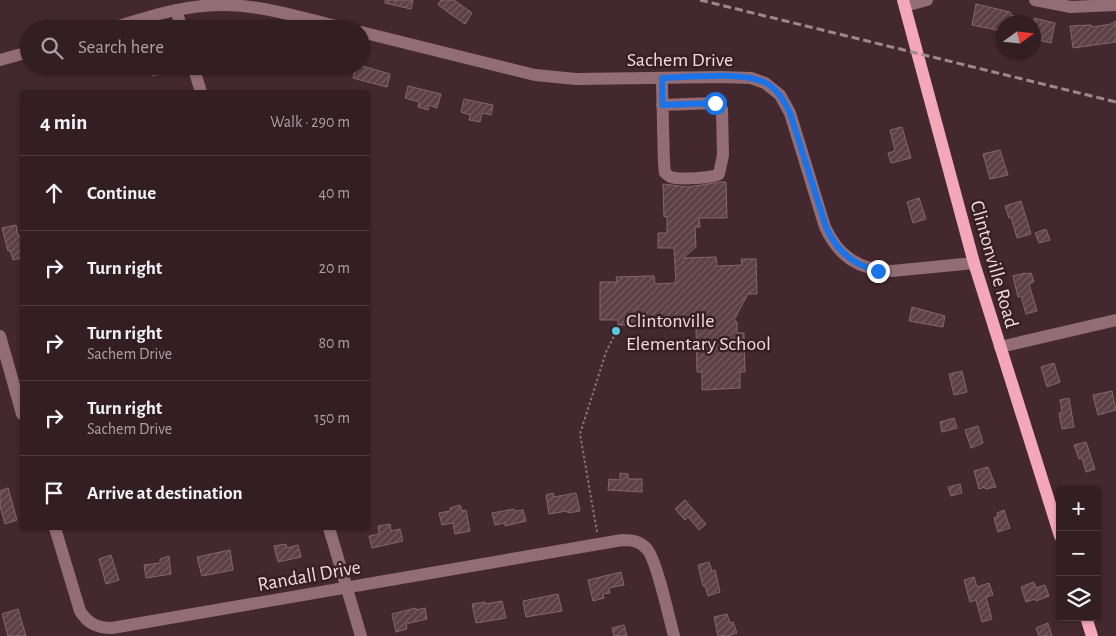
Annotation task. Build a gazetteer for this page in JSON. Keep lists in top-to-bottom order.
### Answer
{
  "streets": {
    "main road": ["Clintonville Road"],
    "street": ["Sachem Drive", "Randall Drive"]
  },
  "crossings": [
    ["Sachem Drive", "Clintonville Road"]
  ],
  "places": ["Clintonville Elementary School"],
  "north": "right",
  "page": {
    "search": "Search here",
    "heading": ["4 min", "Walk · 290 m"],
    "list": [
      ["Continue", "40 m"],
      ["Turn right", "20 m"],
      ["Turn right", "Sachem Drive", "80 m"],
      ["Turn right", "Sachem Drive", "150 m"],
      "Arrive at destination"
    ],
    "map_buttons": ["+", "−"]
  }
}
